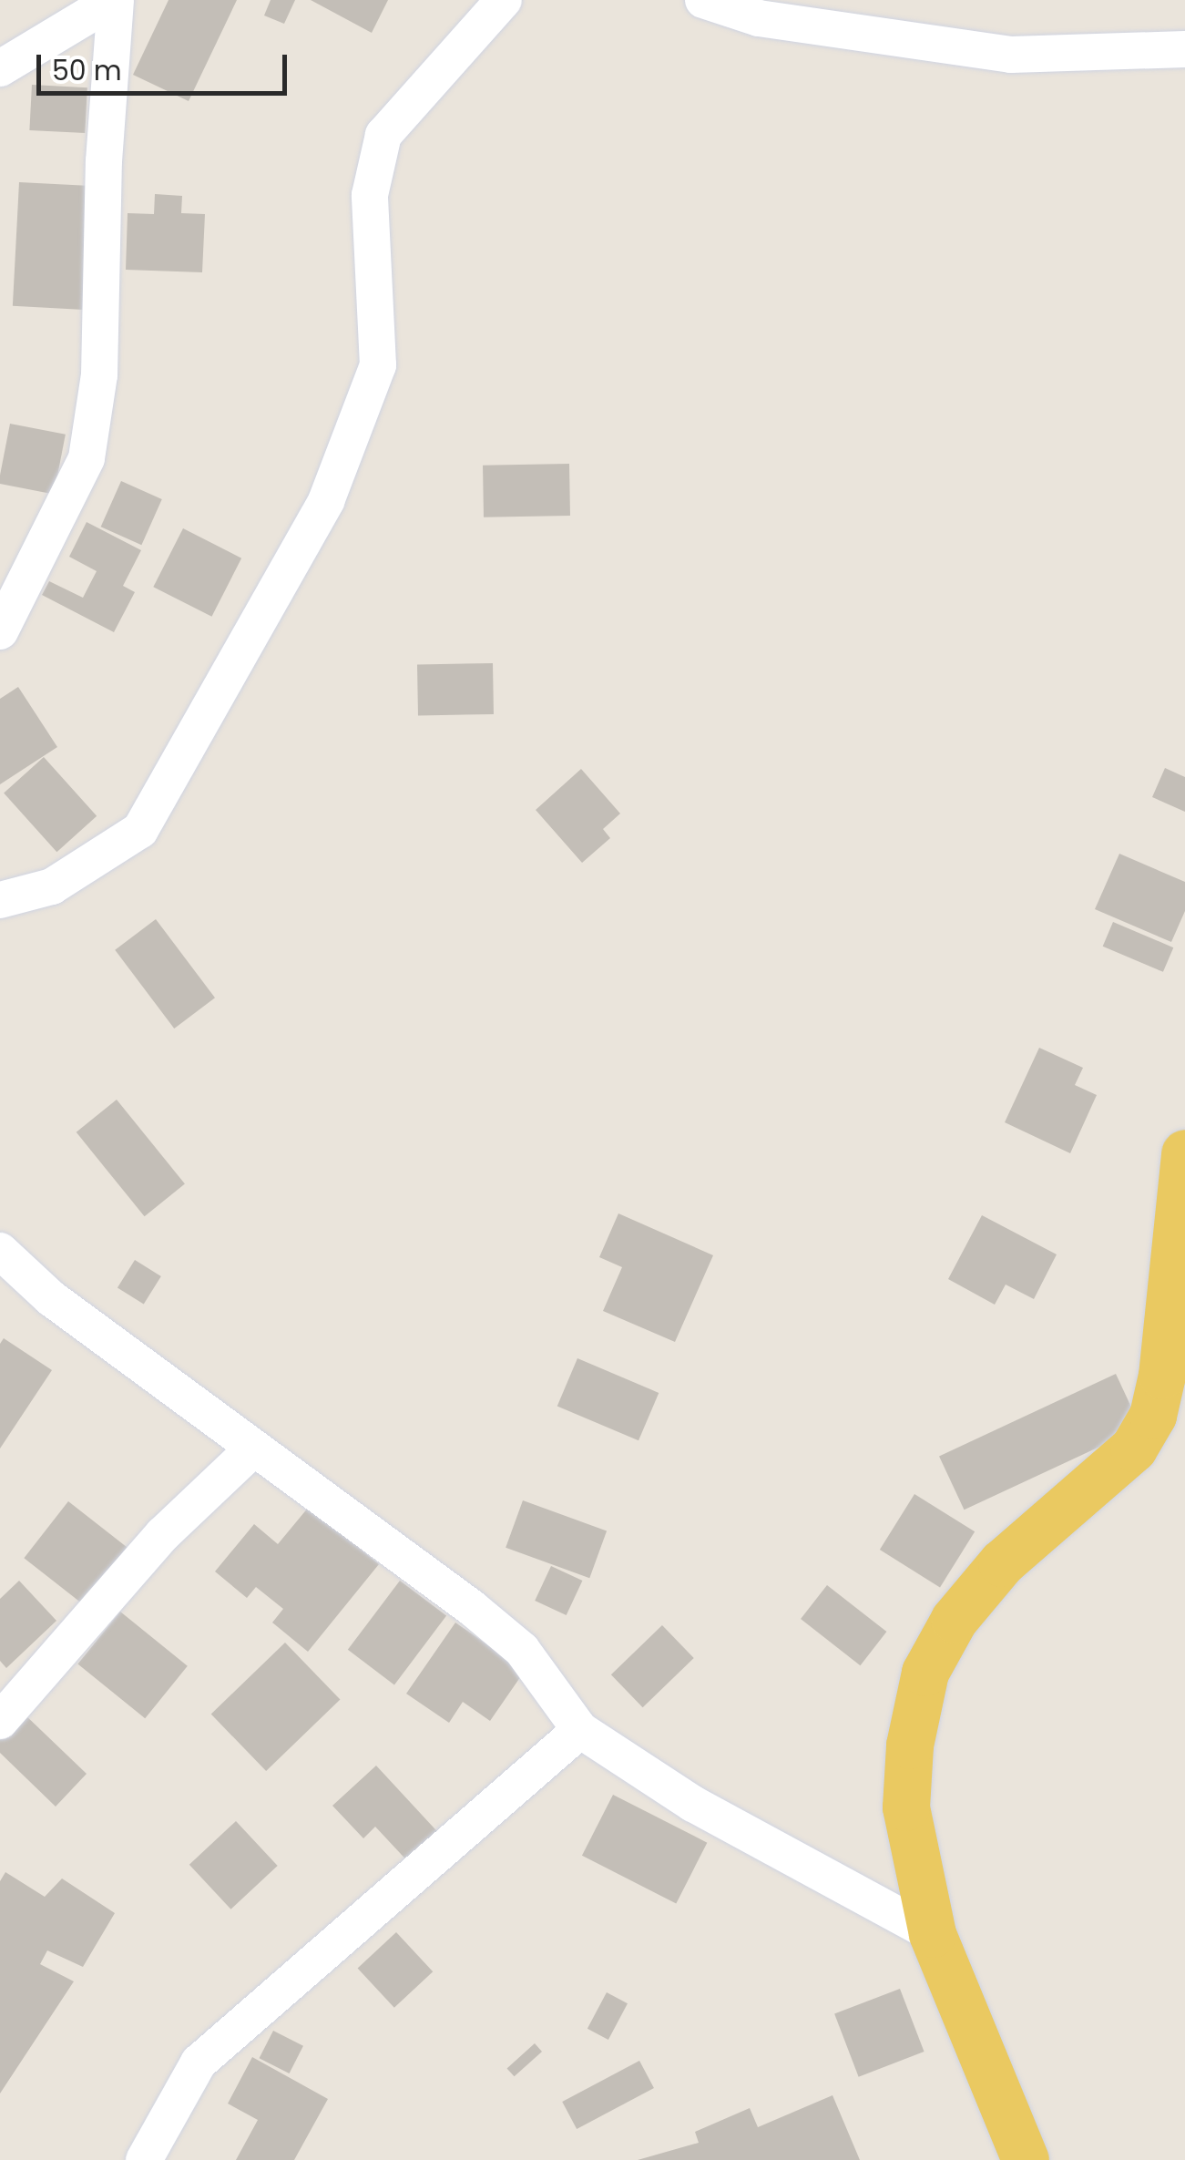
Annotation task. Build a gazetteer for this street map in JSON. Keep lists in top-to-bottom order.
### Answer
{
  "scale_bar": "50 m"
}
